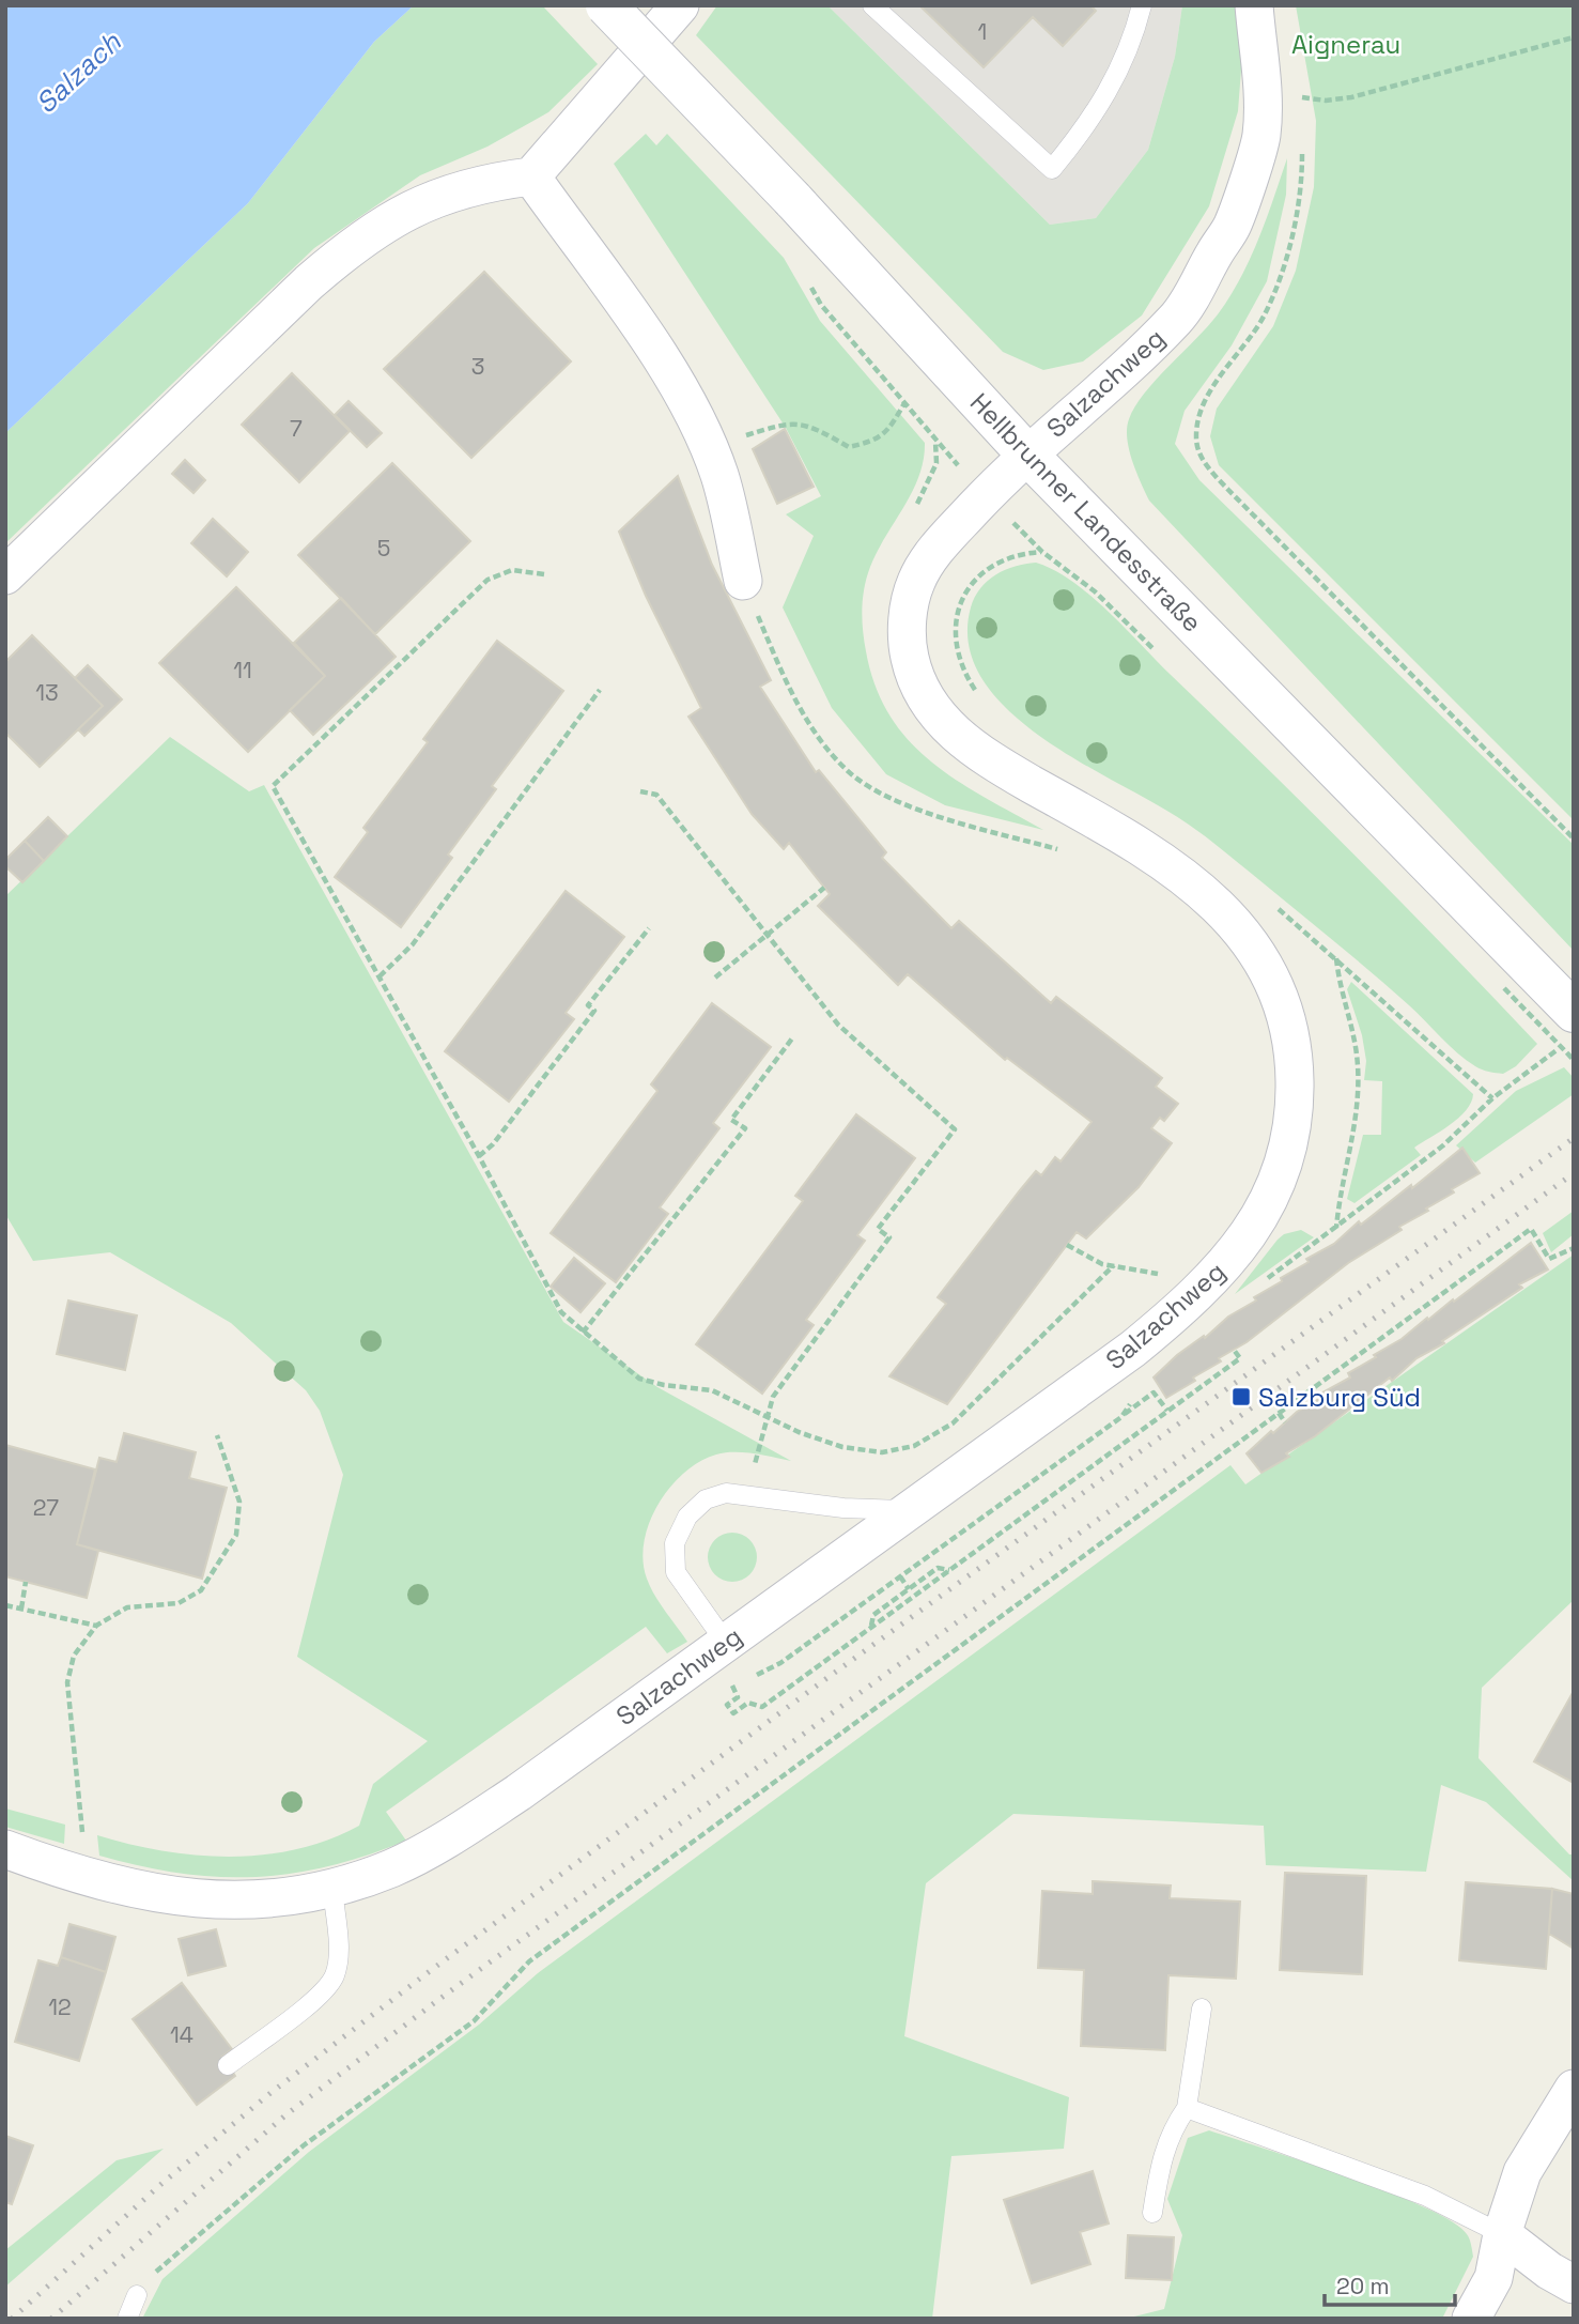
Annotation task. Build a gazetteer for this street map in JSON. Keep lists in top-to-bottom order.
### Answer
{
  "streets": {
    "main road": ["Hellbrunner Landesstraße"],
    "street": ["Salzachweg"]
  },
  "crossings": [
    ["Salzachweg", "Hellbrunner Landesstraße"]
  ],
  "water": ["Salzach"],
  "parks": ["Aignerau"],
  "places": {
    "transit": ["Salzburg Süd"]
  },
  "house_numbers": [
    "1",
    "3",
    "7",
    "5",
    "11",
    "13",
    "27",
    "12",
    "14"
  ],
  "scale_bar": "20 m"
}
